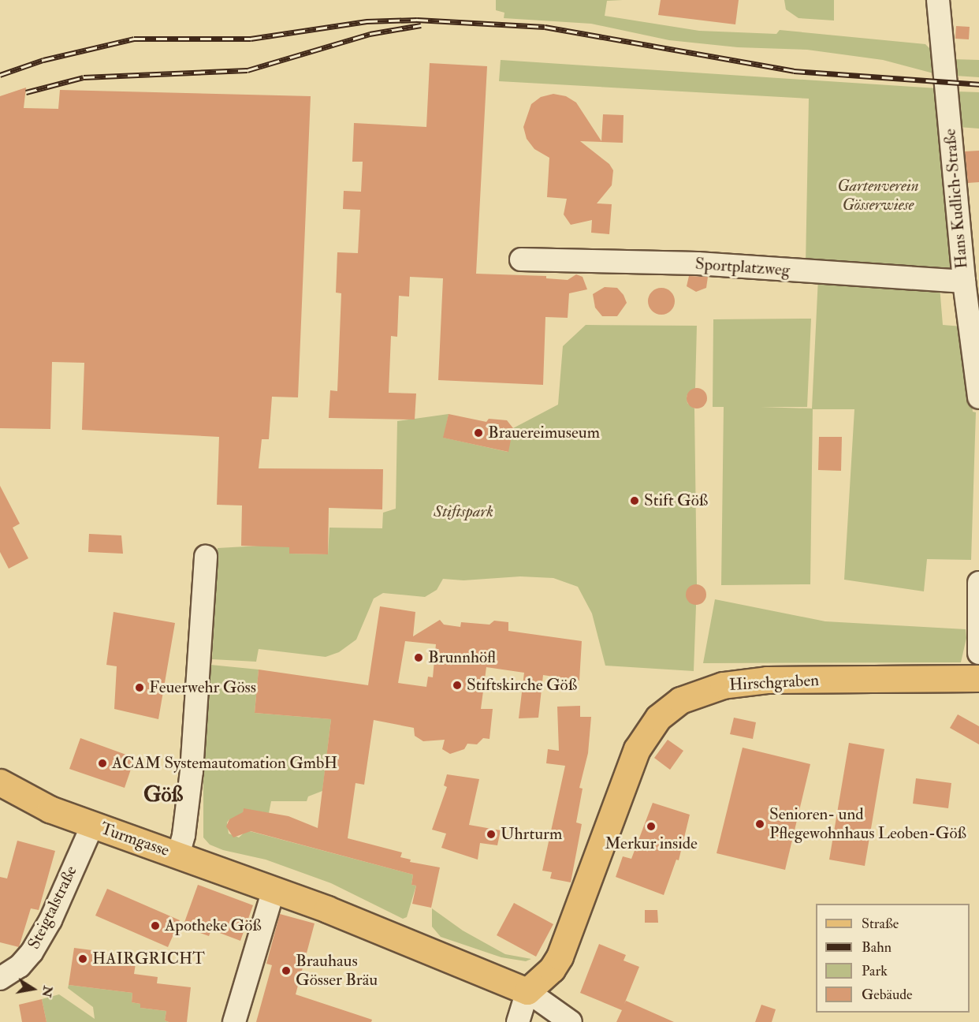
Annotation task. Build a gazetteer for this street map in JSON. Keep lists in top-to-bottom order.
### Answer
{
  "streets": {
    "main road": ["Hirschgraben", "Turmgasse"],
    "street": ["Hans Kudlich-Straße", "Sportplatzweg", "Steigtalstraße"]
  },
  "crossings": [
    ["Hans Kudlich-Straße", "Sportplatzweg"],
    ["Hirschgraben", "Turmgasse"],
    ["Turmgasse", "Steigtalstraße"]
  ],
  "districts": ["Göß"],
  "parks": ["Gartenverein Gösserwiese", "Stiftspark"],
  "places": [
    "Brauereimuseum",
    "Stift Göß",
    "Brunnhöfl",
    "Stiftskirche Göß",
    "Feuerwehr Göss",
    "ACAM Systemautomation GmbH",
    "Senioren- und Pflegewohnhaus Leoben-Göß",
    "Merkur inside",
    "Uhrturm",
    "Apotheke Göß",
    "HAIRGRICHT",
    "Brauhaus Gösser Bräu"
  ],
  "legend": [
    "Straße",
    "Bahn",
    "Park",
    "Gebäude"
  ],
  "north": "right"
}
